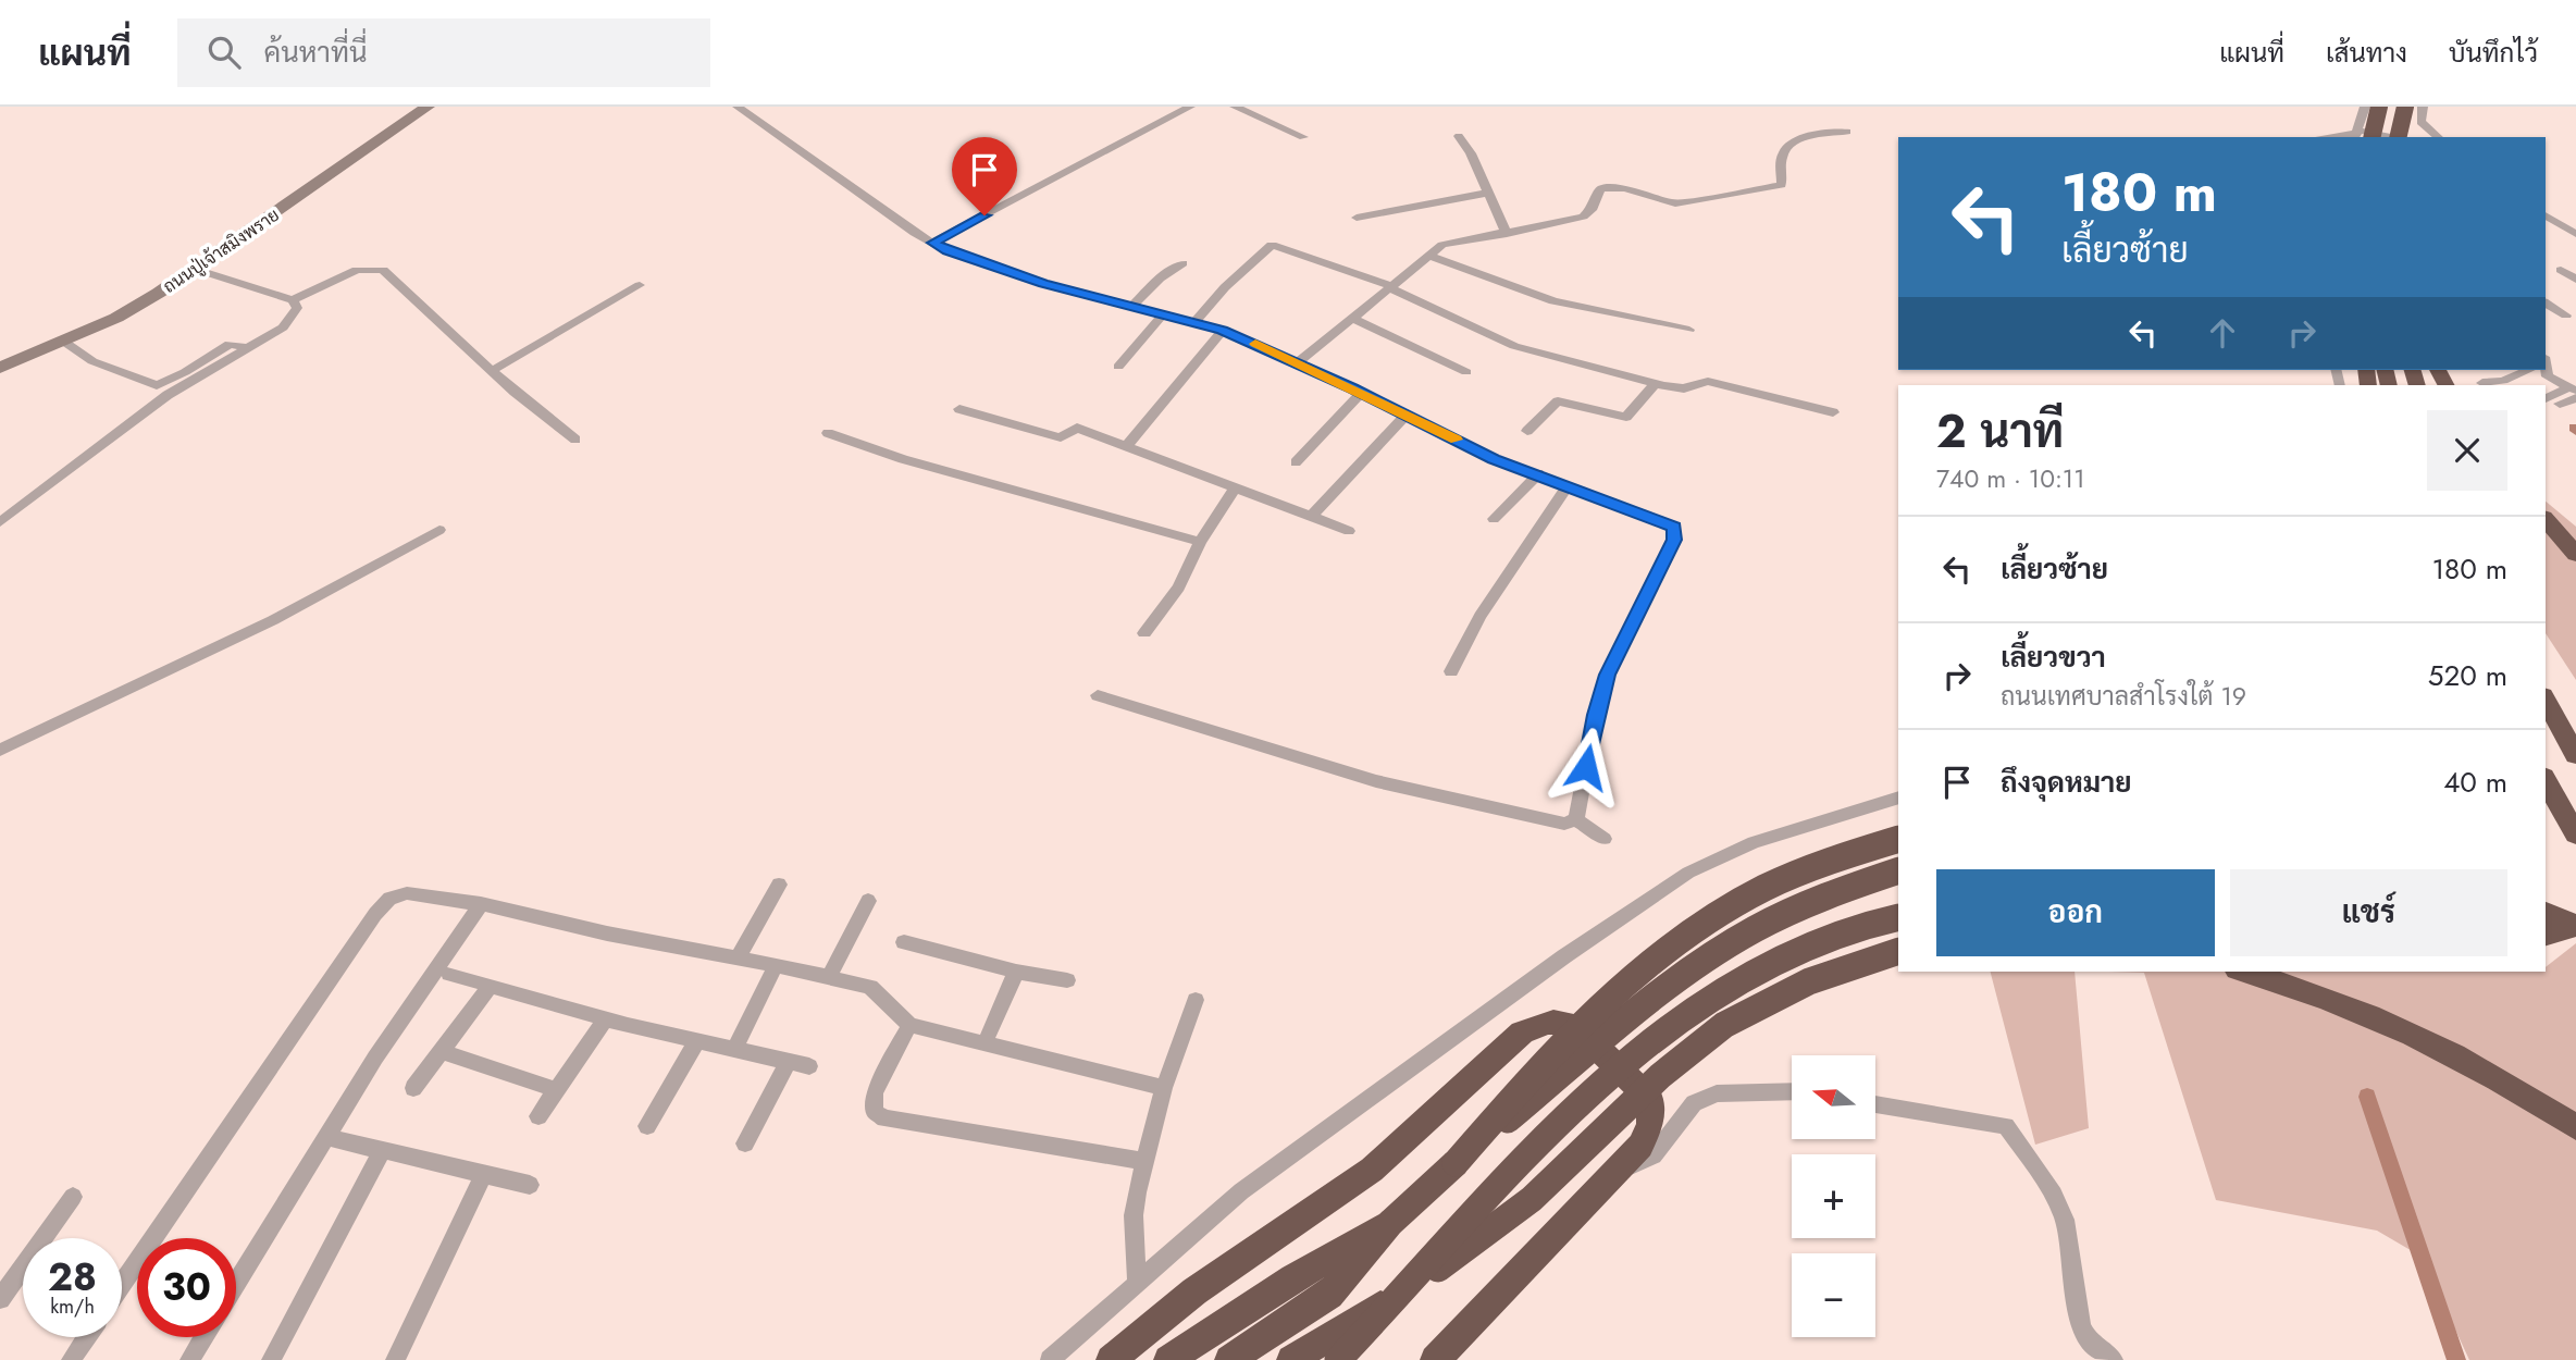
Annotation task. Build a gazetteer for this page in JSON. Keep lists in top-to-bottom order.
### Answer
{
  "streets": {
    "main road": ["ถนนปู่เจ้าสมิงพราย"]
  },
  "north": "left",
  "page": {
    "header": "แผนที่",
    "search": "ค้นหาที่นี่",
    "nav": ["แผนที่", "เส้นทาง", "บันทึกไว้"],
    "turn": ["180 m", "เลี้ยวซ้าย"],
    "heading": ["2 นาที", "740 m · 10:11"],
    "list": [
      {
        "name": "เลี้ยวซ้าย",
        "value": "180 m"
      },
      {
        "name": "เลี้ยวขวา",
        "note": "ถนนเทศบาลสำโรงใต้ 19",
        "value": "520 m"
      },
      {
        "name": "ถึงจุดหมาย",
        "value": "40 m"
      }
    ],
    "buttons": ["ออก", "แชร์"],
    "map_buttons": ["+", "−"],
    "speed": "28 km/h",
    "limit": "30"
  }
}
